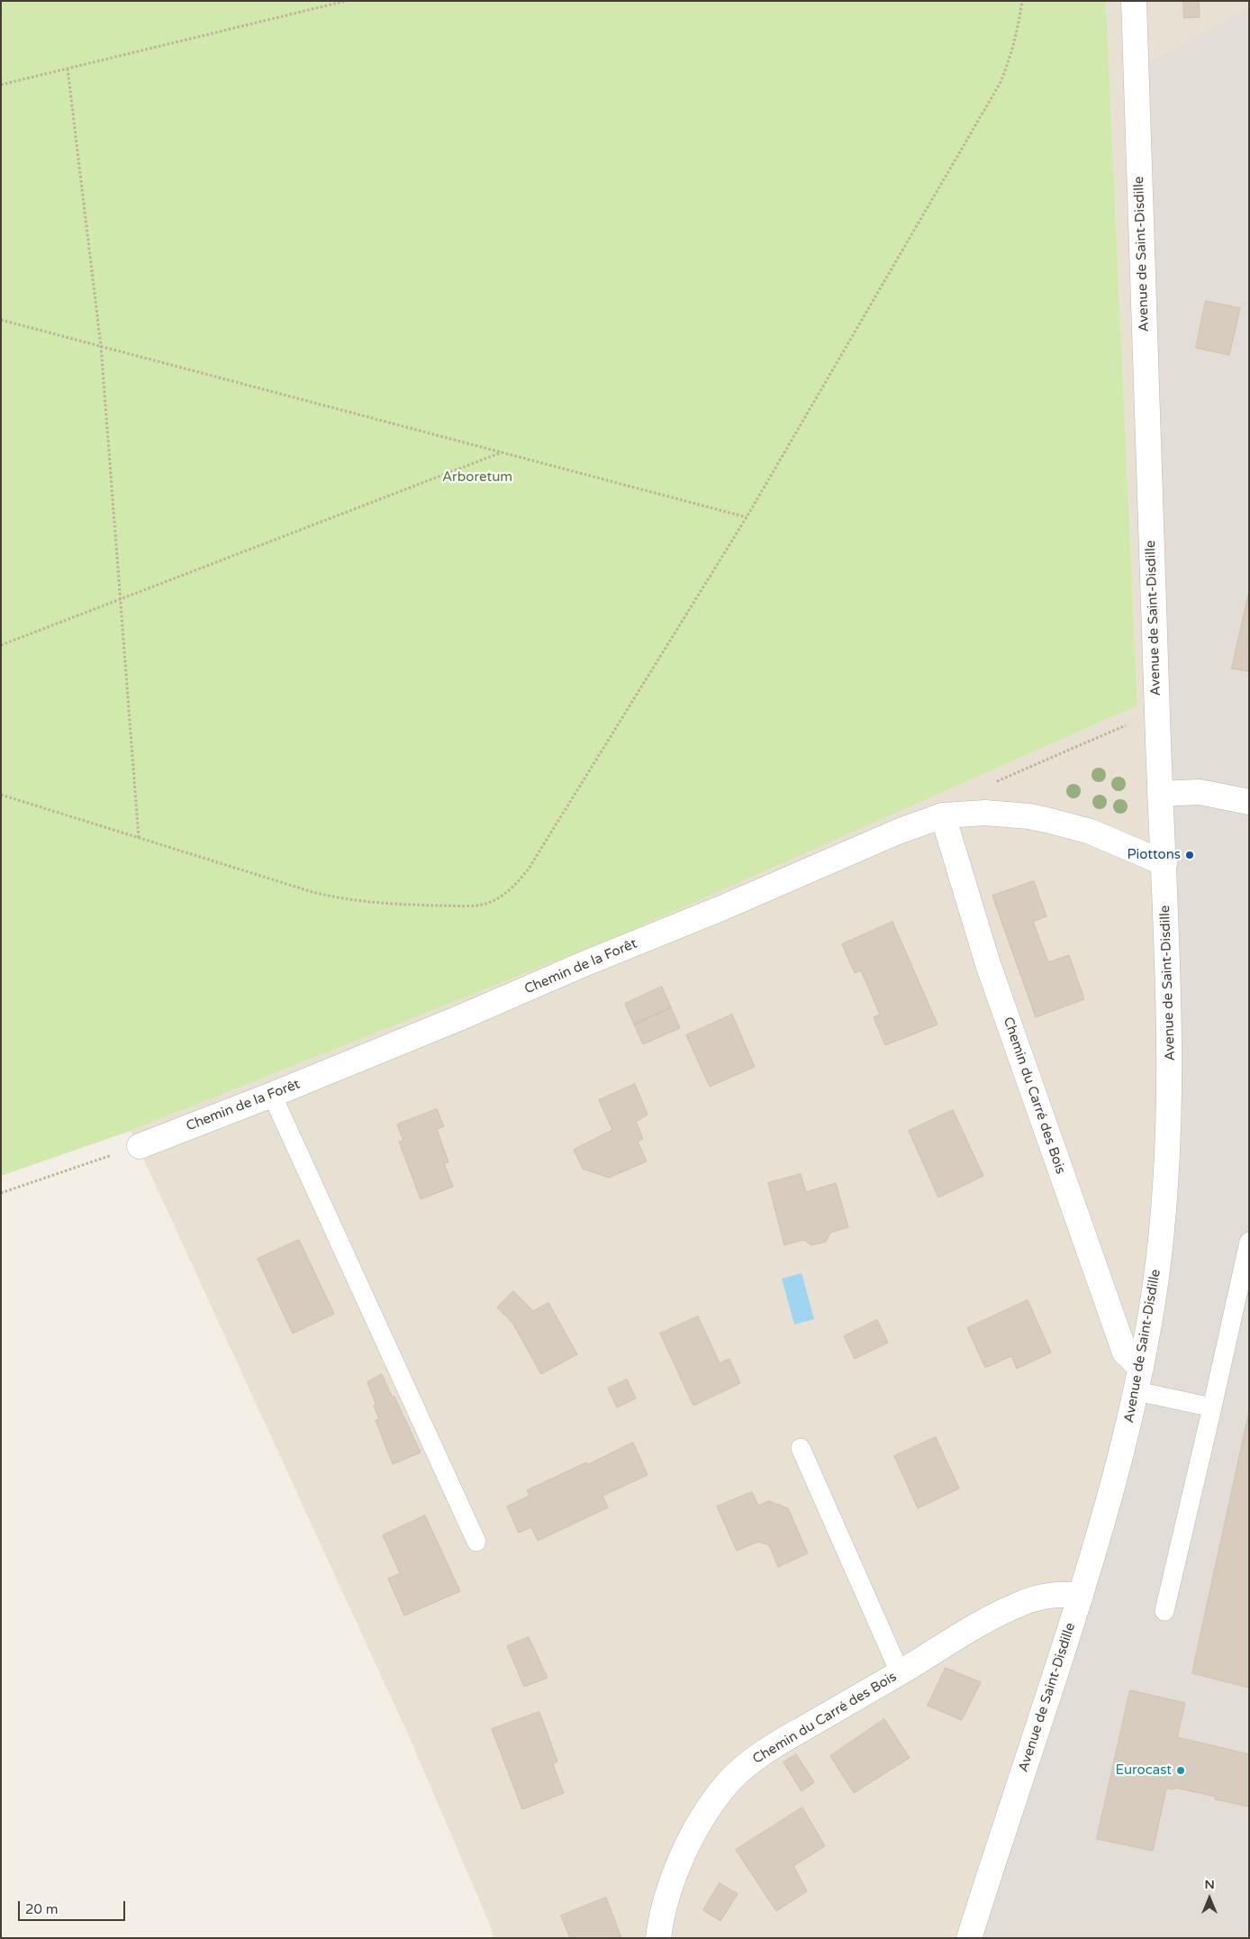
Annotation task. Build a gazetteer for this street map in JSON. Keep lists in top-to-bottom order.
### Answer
{
  "streets": {
    "street": ["Avenue de Saint-Disdille", "Chemin de la Forêt", "Chemin du Carré des Bois"]
  },
  "crossings": [
    ["Avenue de Saint-Disdille", "Chemin de la Forêt"],
    ["Avenue de Saint-Disdille", "Chemin du Carré des Bois"],
    ["Chemin de la Forêt", "Chemin du Carré des Bois"]
  ],
  "parks": ["Arboretum"],
  "places": ["Piottons", "Eurocast"],
  "scale_bar": "20 m",
  "north": "top"
}
